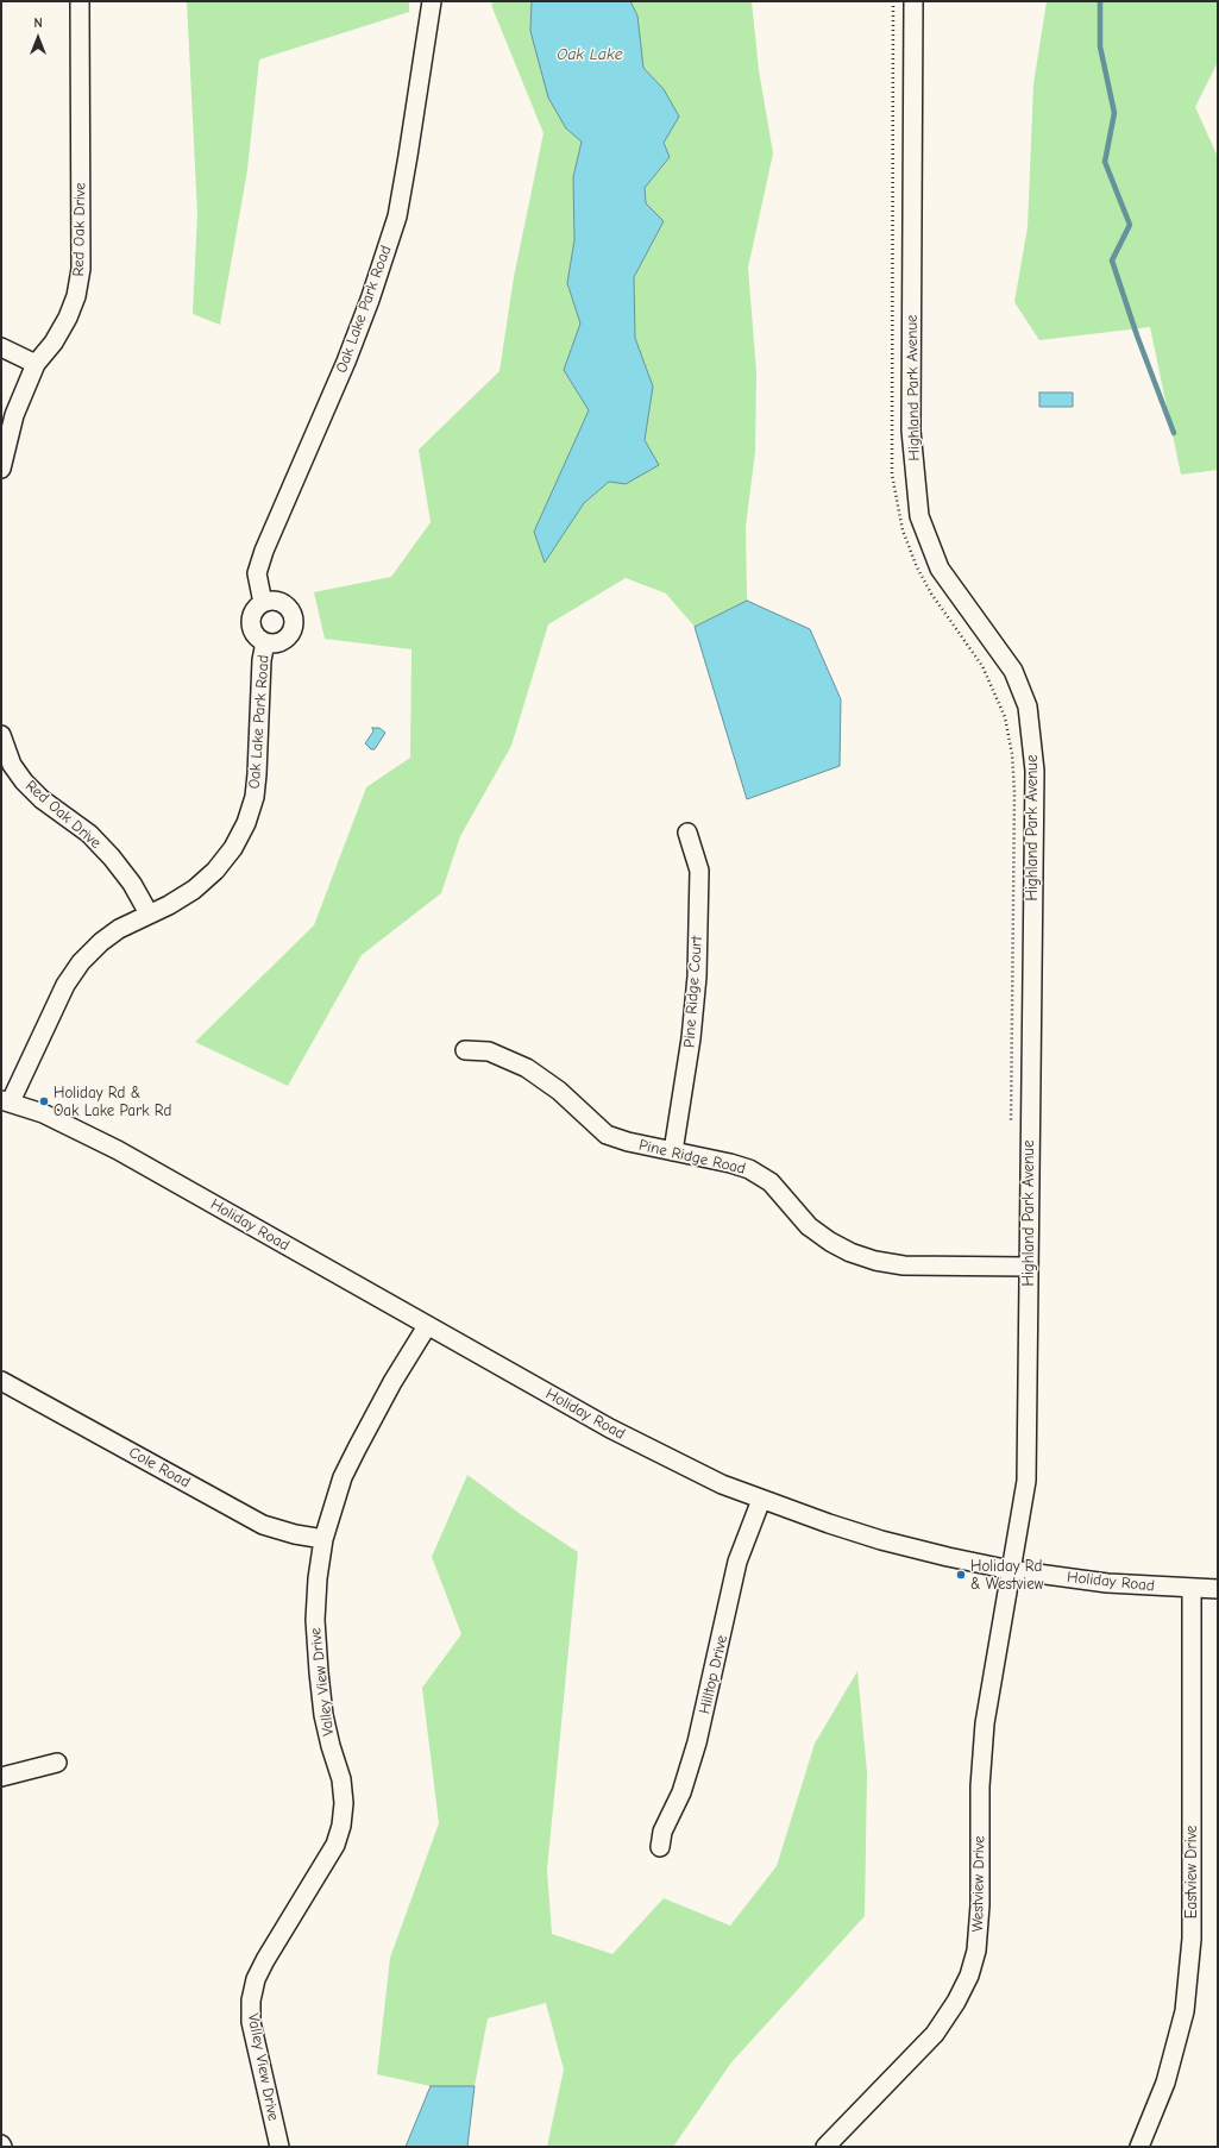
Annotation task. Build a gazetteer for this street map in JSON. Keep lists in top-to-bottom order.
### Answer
{
  "streets": {
    "street": [
      "Red Oak Drive",
      "Oak Lake Park Road",
      "Highland Park Avenue",
      "Pine Ridge Court",
      "Pine Ridge Road",
      "Holiday Road",
      "Cole Road",
      "Hilltop Drive",
      "Valley View Drive",
      "Eastview Drive",
      "Westview Drive"
    ]
  },
  "crossings": [
    ["Red Oak Drive", "Oak Lake Park Road"],
    ["Oak Lake Park Road", "Holiday Road"],
    ["Highland Park Avenue", "Pine Ridge Road"],
    ["Highland Park Avenue", "Holiday Road"],
    ["Highland Park Avenue", "Westview Drive"],
    ["Pine Ridge Court", "Pine Ridge Road"],
    ["Holiday Road", "Hilltop Drive"],
    ["Holiday Road", "Valley View Drive"],
    ["Holiday Road", "Eastview Drive"],
    ["Holiday Road", "Westview Drive"],
    ["Cole Road", "Valley View Drive"]
  ],
  "water": ["Oak Lake"],
  "places": ["Holiday Rd & Oak Lake Park Rd", "Holiday Rd & Westview"],
  "north": "top"
}
